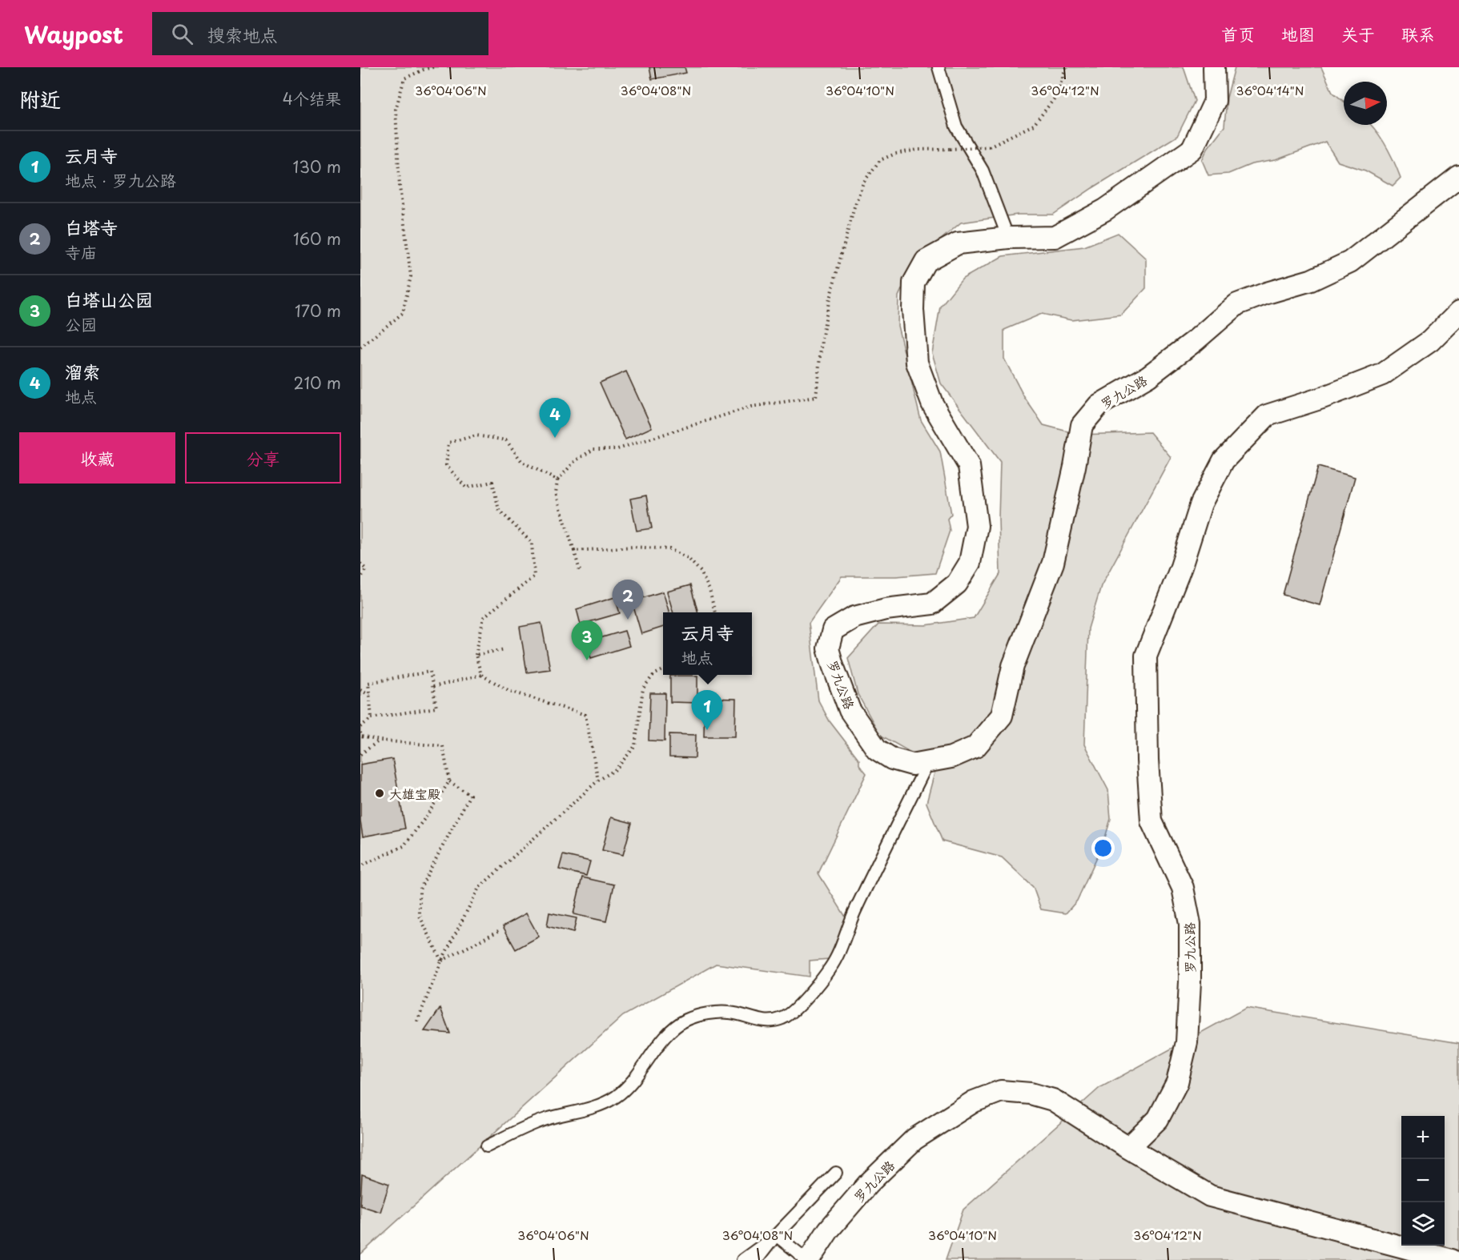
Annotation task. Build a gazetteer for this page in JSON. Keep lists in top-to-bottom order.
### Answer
{
  "streets": {
    "street": ["罗九公路"]
  },
  "places": ["大雄宝殿"],
  "north": "right",
  "page": {
    "header": "Waypost",
    "search": "搜索地点",
    "nav": [
      "首页",
      "地图",
      "关于",
      "联系"
    ],
    "heading": ["附近", "4个结果"],
    "list": [
      {
        "mark": "1",
        "name": "云月寺",
        "note": "地点 · 罗九公路",
        "value": "130 m"
      },
      {
        "mark": "2",
        "name": "白塔寺",
        "note": "寺庙",
        "value": "160 m"
      },
      {
        "mark": "3",
        "name": "白塔山公园",
        "note": "公园",
        "value": "170 m"
      },
      {
        "mark": "4",
        "name": "溜索",
        "note": "地点",
        "value": "210 m"
      }
    ],
    "pins": [
      "4",
      "2",
      "3",
      "1"
    ],
    "buttons": ["收藏", "分享"],
    "popup": ["云月寺", "地点"],
    "map_buttons": ["+", "−"]
  },
  "coordinates": [
    "36°04'06\"N",
    "36°04'08\"N",
    "36°04'10\"N",
    "36°04'12\"N",
    "36°04'14\"N"
  ]
}
